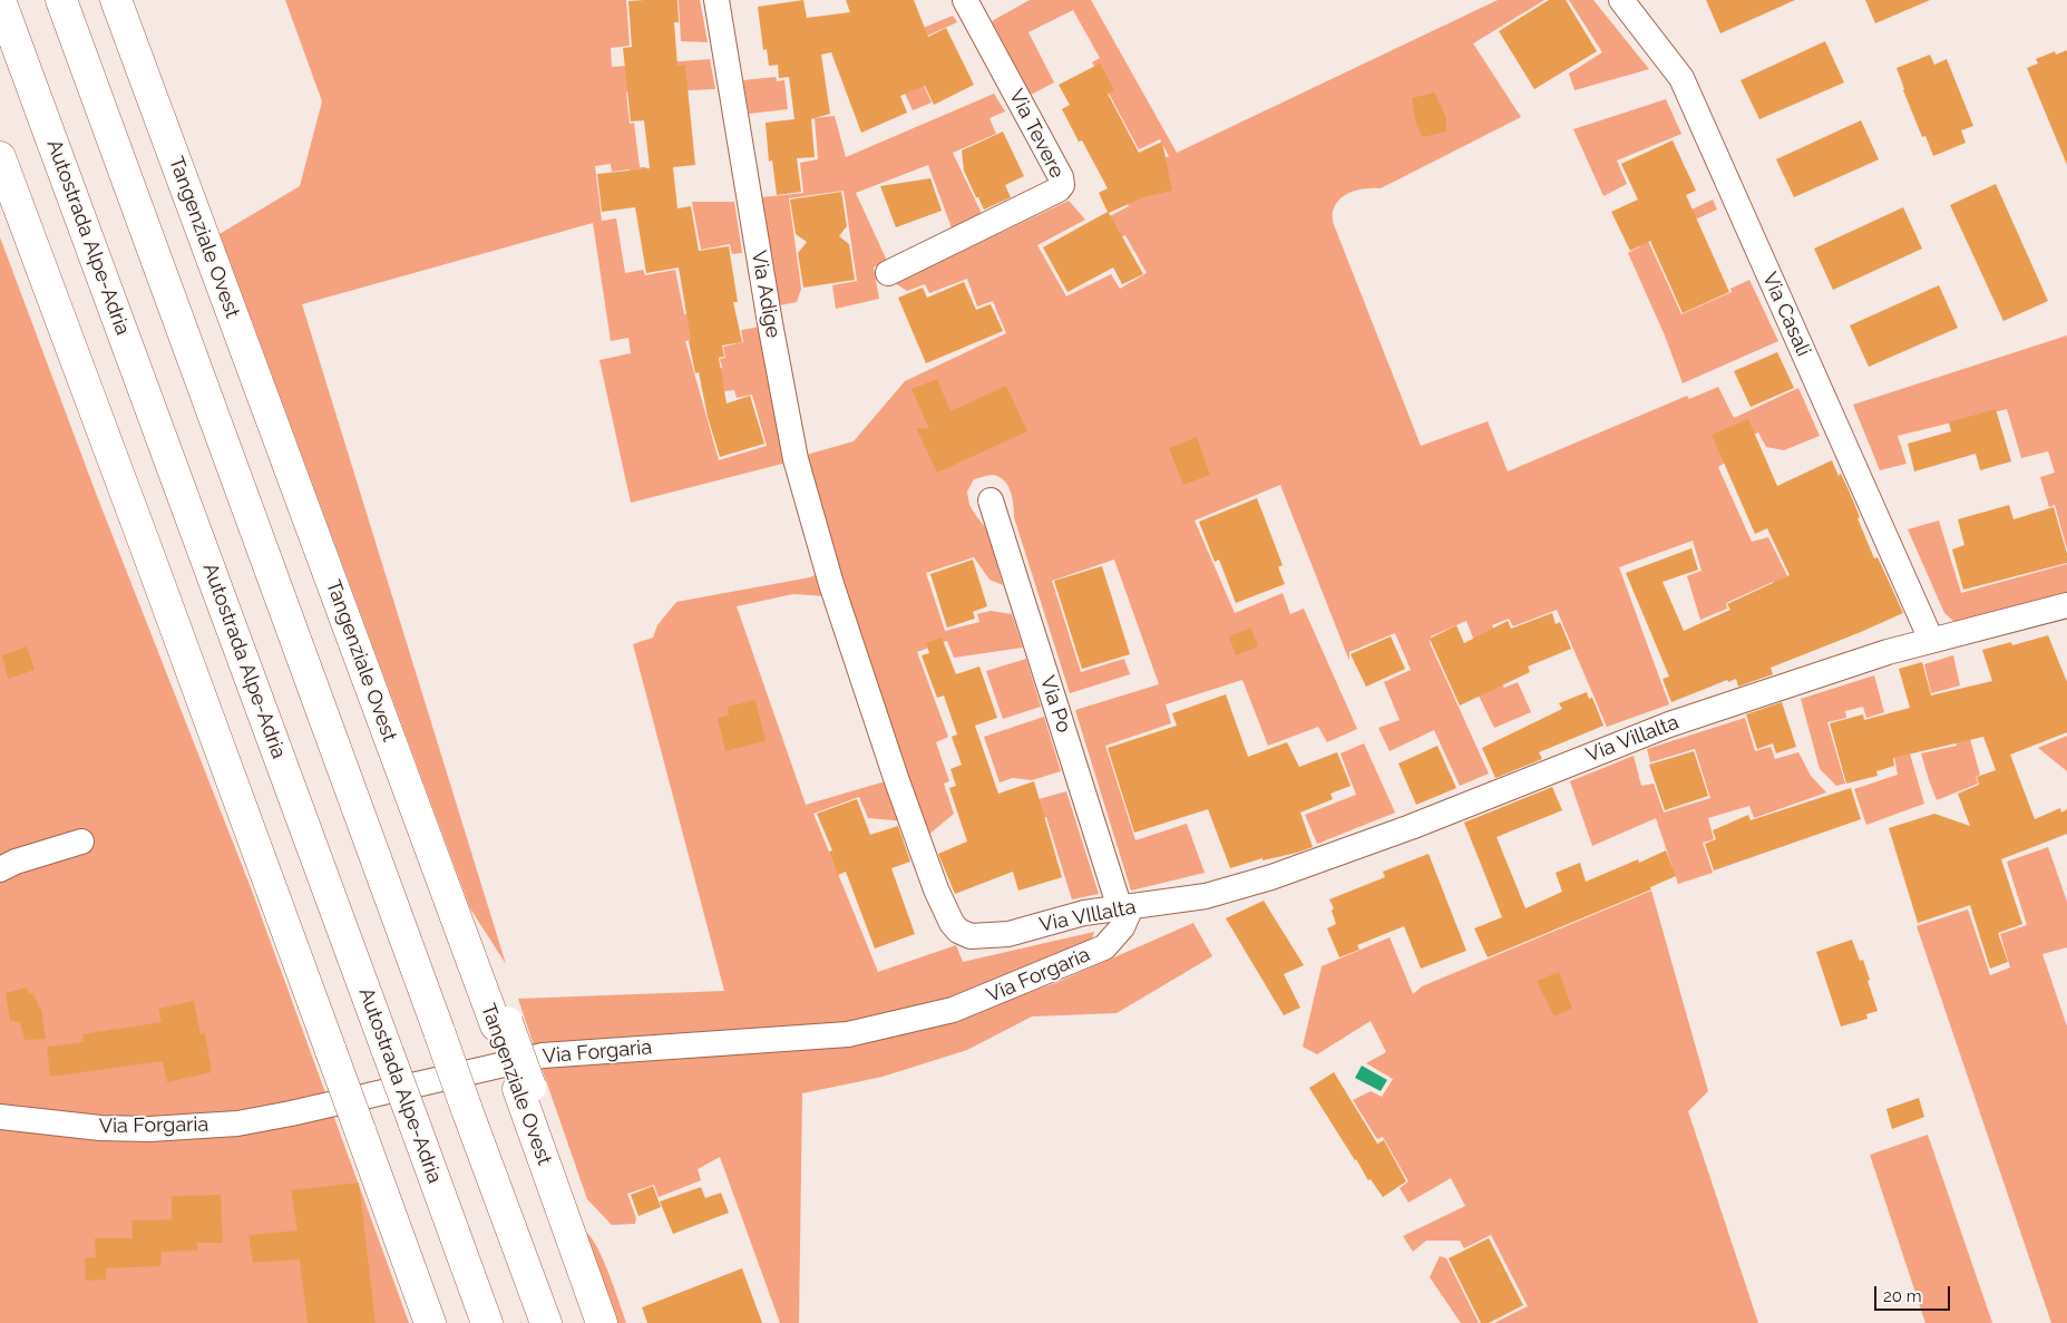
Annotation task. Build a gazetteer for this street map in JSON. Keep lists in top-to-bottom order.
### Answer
{
  "streets": {
    "highway": ["Autostrada Alpe-Adria", "Tangenziale Ovest"],
    "street": [
      "Via Tevere",
      "Via Adige",
      "Via Casali",
      "Via Po",
      "Via Villalta",
      "Via VIllalta",
      "Via Forgaria"
    ]
  },
  "crossings": [
    ["Via Adige", "Via VIllalta"],
    ["Via Casali", "Via Villalta"],
    ["Via Po", "Via VIllalta"],
    ["Via Po", "Via Forgaria"],
    ["Via Villalta", "Via VIllalta"],
    ["Via VIllalta", "Via Forgaria"]
  ],
  "scale_bar": "20 m"
}
